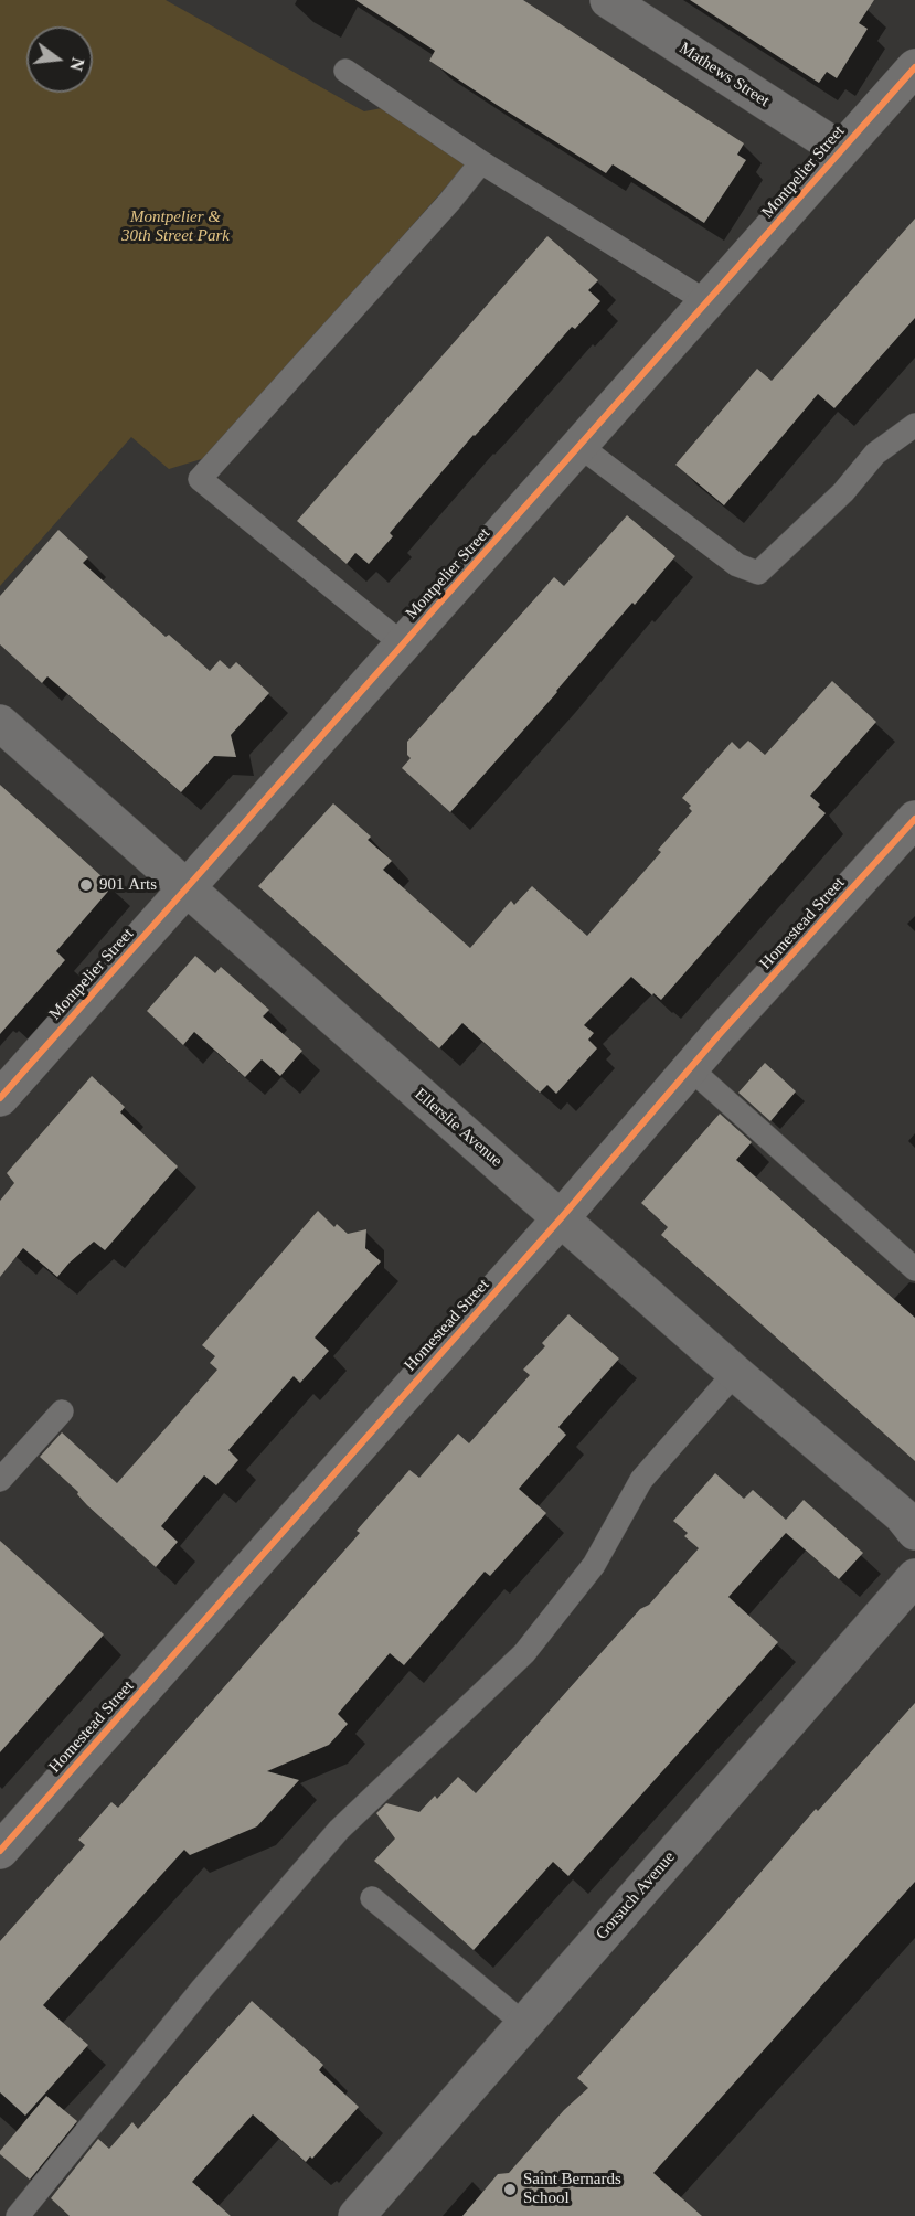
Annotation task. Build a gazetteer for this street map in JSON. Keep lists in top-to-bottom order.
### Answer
{
  "streets": {
    "street": [
      "Mathews Street",
      "Montpelier Street",
      "Homestead Street",
      "Ellerslie Avenue",
      "Gorsuch Avenue"
    ]
  },
  "crossings": [
    ["Mathews Street", "Montpelier Street"],
    ["Montpelier Street", "Ellerslie Avenue"],
    ["Homestead Street", "Ellerslie Avenue"]
  ],
  "parks": ["Montpelier & 30th Street Park"],
  "places": ["901 Arts", "Saint Bernards School"],
  "north": "right"
}
